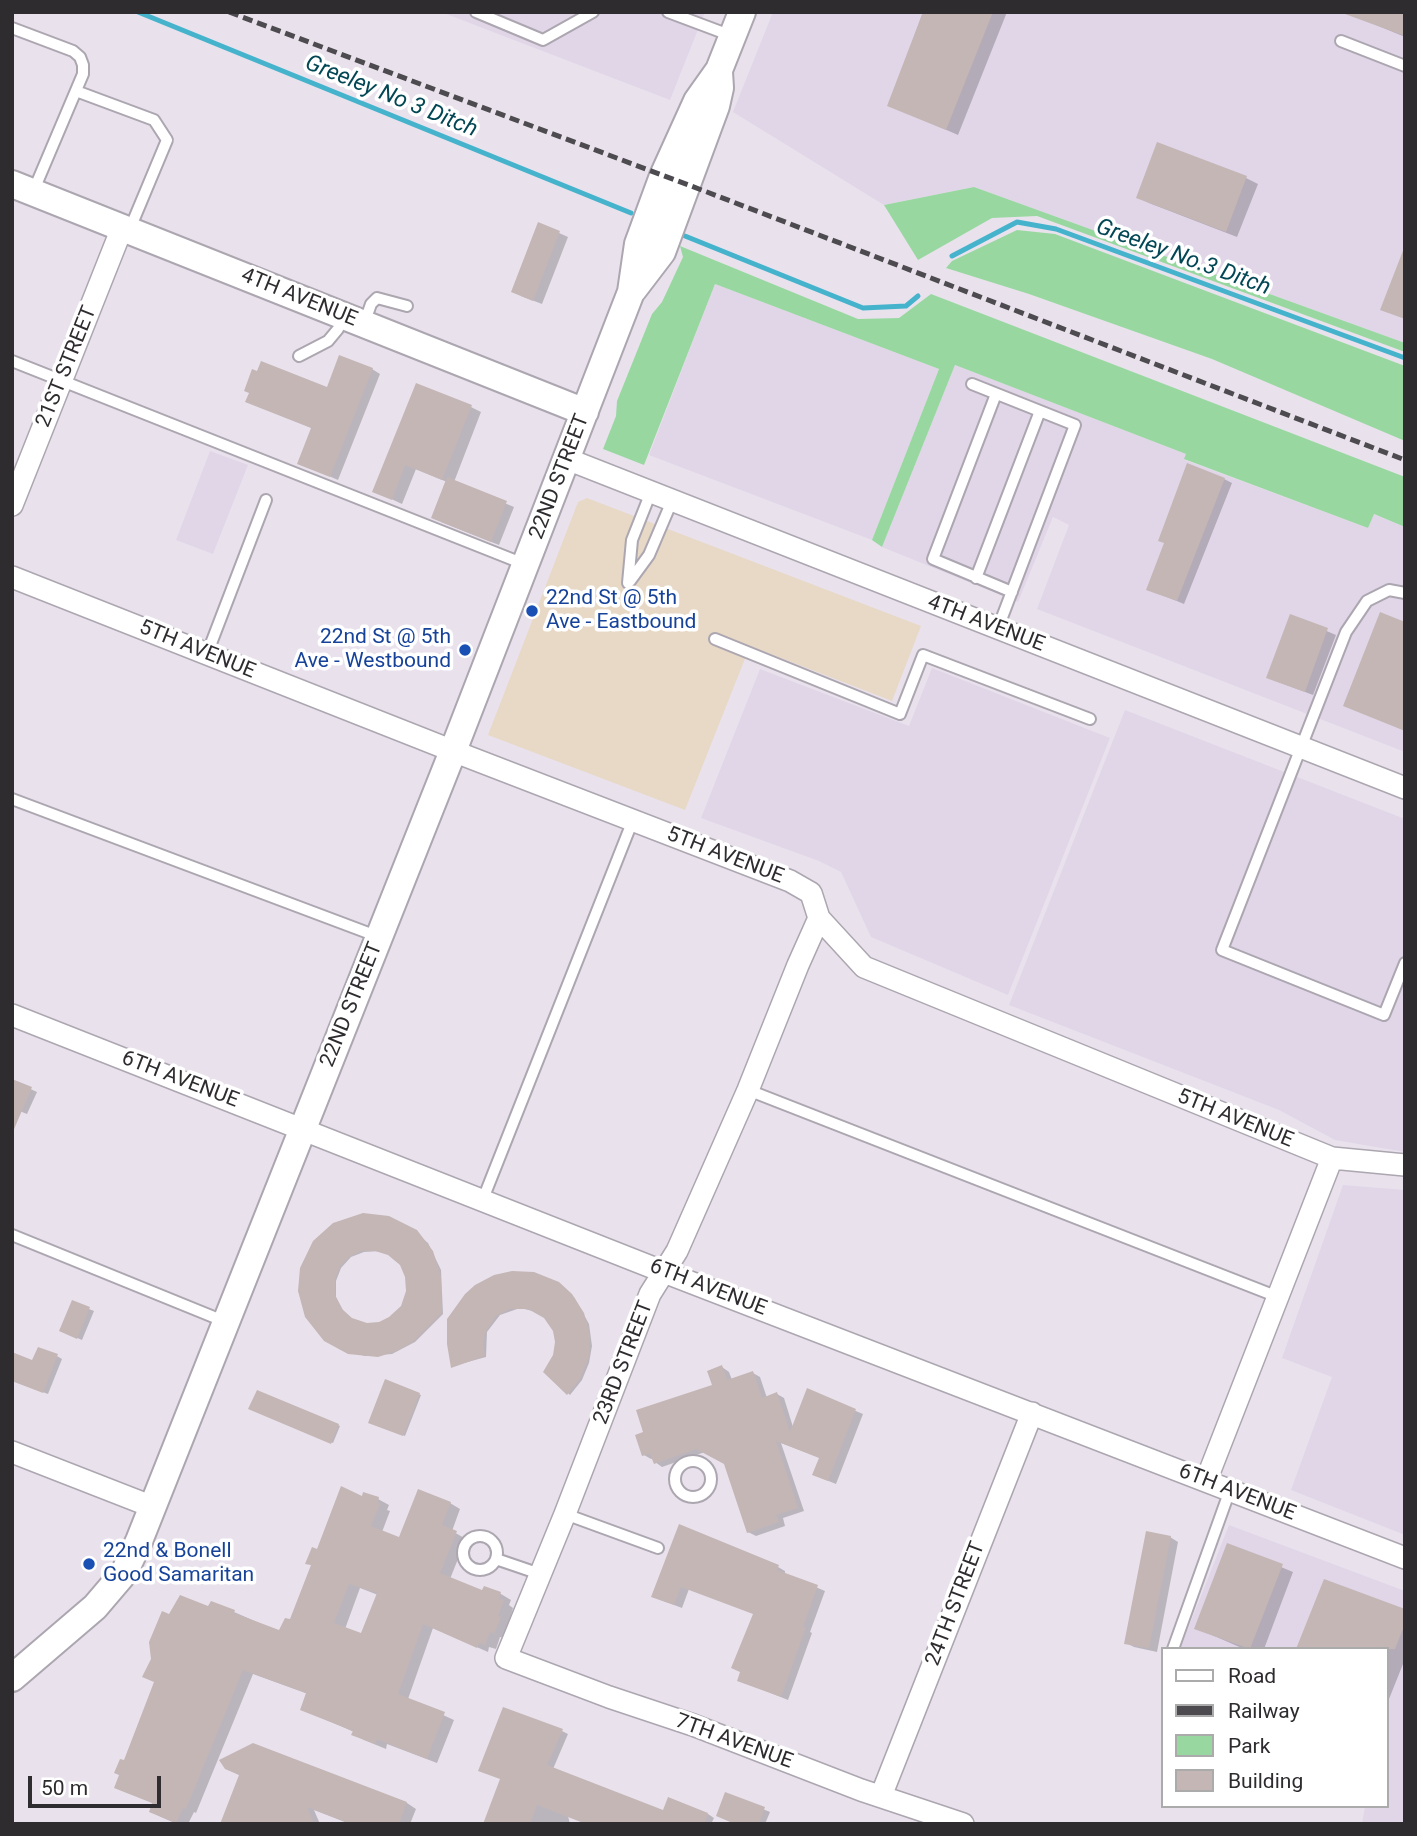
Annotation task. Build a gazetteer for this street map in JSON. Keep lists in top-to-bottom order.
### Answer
{
  "streets": {
    "street": [
      "4TH AVENUE",
      "21ST STREET",
      "22ND STREET",
      "5TH AVENUE",
      "6TH AVENUE",
      "23RD STREET",
      "24TH STREET",
      "7TH AVENUE"
    ]
  },
  "crossings": [
    ["4TH AVENUE", "21ST STREET"],
    ["4TH AVENUE", "22ND STREET"],
    ["22ND STREET", "5TH AVENUE"],
    ["22ND STREET", "6TH AVENUE"],
    ["5TH AVENUE", "23RD STREET"],
    ["6TH AVENUE", "23RD STREET"],
    ["6TH AVENUE", "24TH STREET"],
    ["23RD STREET", "7TH AVENUE"],
    ["24TH STREET", "7TH AVENUE"]
  ],
  "water": ["Greeley No 3 Ditch", "Greeley No.3 Ditch"],
  "places": ["22nd St @ 5th Ave - Eastbound", "22nd St @ 5th Ave - Westbound", "22nd & Bonell Good Samaritan"],
  "legend": [
    "Road",
    "Railway",
    "Park",
    "Building"
  ],
  "scale_bar": "50 m"
}
